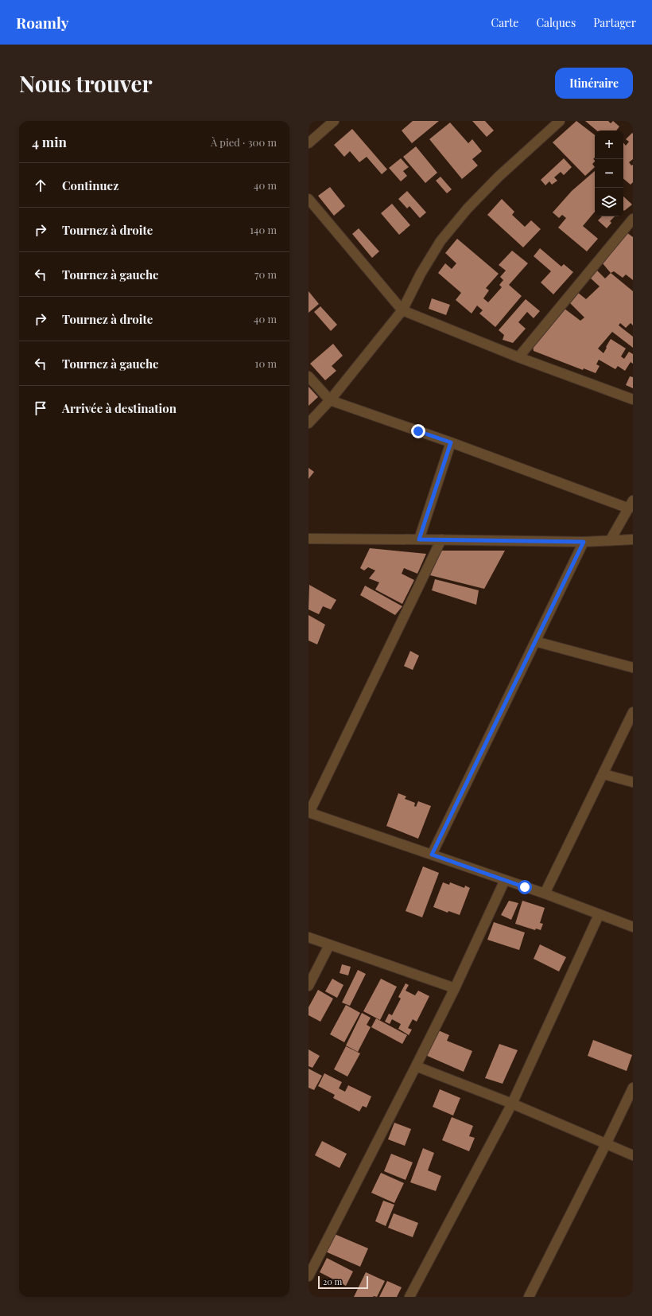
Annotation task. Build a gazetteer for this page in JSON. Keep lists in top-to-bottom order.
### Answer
{
  "scale_bar": "20 m",
  "page": {
    "header": "Roamly",
    "nav": ["Carte", "Calques", "Partager"],
    "buttons": "Itinéraire",
    "title": "Nous trouver",
    "heading": ["4 min", "À pied · 300 m"],
    "map_buttons": ["+", "−"],
    "list": [
      ["Continuez", "40 m"],
      ["Tournez à droite", "140 m"],
      ["Tournez à gauche", "70 m"],
      ["Tournez à droite", "40 m"],
      ["Tournez à gauche", "10 m"],
      "Arrivée à destination"
    ],
    "scale": "20 m"
  }
}
